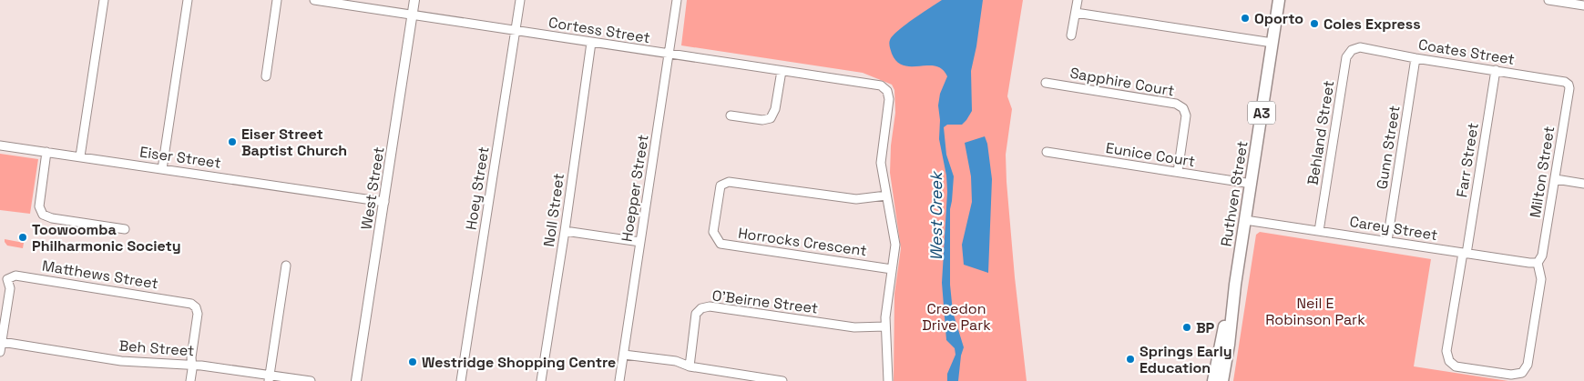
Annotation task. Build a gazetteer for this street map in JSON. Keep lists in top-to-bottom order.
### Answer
{
  "streets": {
    "highway": ["A3", "Ruthven Street"],
    "main road": ["West Street"],
    "street": [
      "Cortess Street",
      "Coates Street",
      "Sapphire Court",
      "Behland Street",
      "Gunn Street",
      "Eunice Court",
      "Eiser Street",
      "Farr Street",
      "Milton Street",
      "Hoey Street",
      "Hoepper Street",
      "Noll Street",
      "Carey Street",
      "Horrocks Crescent",
      "Matthews Street",
      "O'Beirne Street",
      "Beh Street"
    ]
  },
  "crossings": [
    ["Cortess Street", "West Street"],
    ["Cortess Street", "Hoey Street"],
    ["Cortess Street", "Hoepper Street"],
    ["Cortess Street", "Noll Street"],
    ["Cortess Street", "Horrocks Crescent"],
    ["Coates Street", "Behland Street"],
    ["Coates Street", "Gunn Street"],
    ["Coates Street", "Farr Street"],
    ["Coates Street", "Milton Street"],
    ["Sapphire Court", "Eunice Court"],
    ["Behland Street", "Carey Street"],
    ["Gunn Street", "Carey Street"],
    ["Eunice Court", "Ruthven Street"],
    ["Eiser Street", "West Street"],
    ["Farr Street", "Milton Street"],
    ["Farr Street", "Carey Street"],
    ["Milton Street", "Carey Street"],
    ["Ruthven Street", "Carey Street"],
    ["Matthews Street", "Beh Street"]
  ],
  "water": ["West Creek"],
  "parks": ["Neil E Robinson Park", "Creedon Drive Park"],
  "places": [
    "Oporto",
    "Coles Express",
    "Eiser Street Baptist Church",
    "Toowoomba Philharmonic Society",
    "BP",
    "Springs Early Education",
    "Westridge Shopping Centre"
  ]
}
